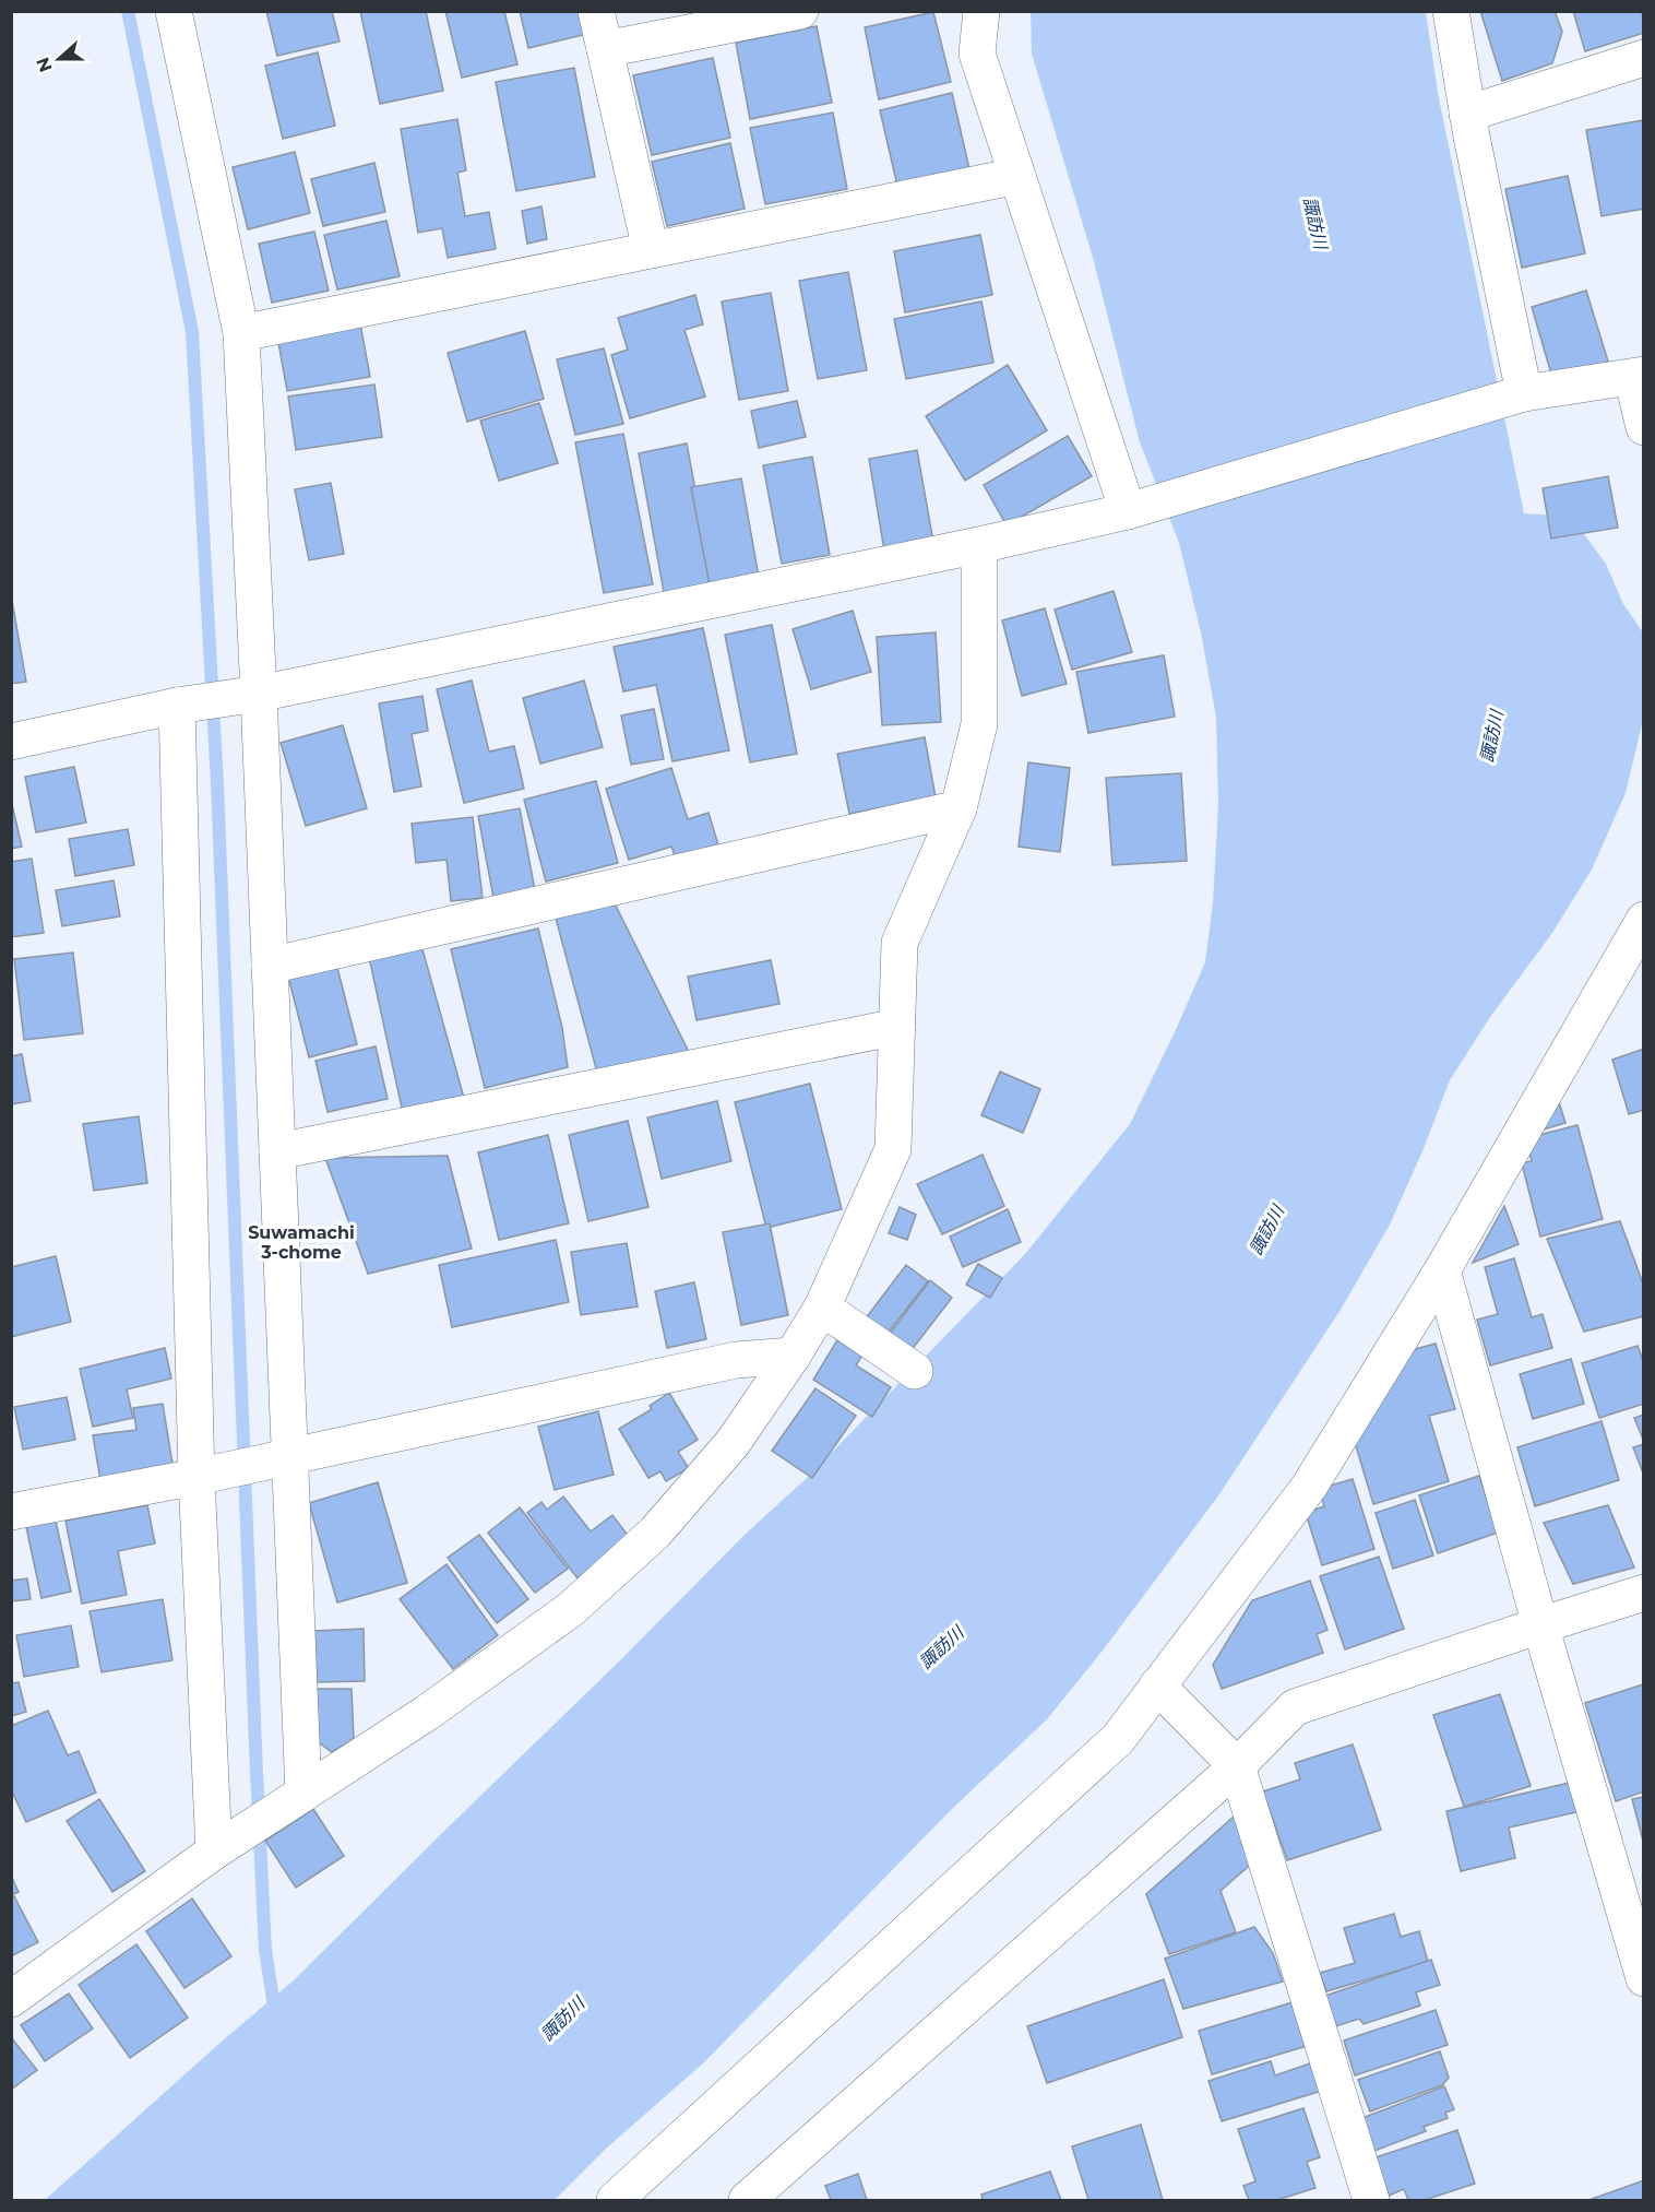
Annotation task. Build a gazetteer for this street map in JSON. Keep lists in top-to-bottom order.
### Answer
{
  "districts": ["Suwamachi 3-chome"],
  "water": ["諏訪川"],
  "north": "left"
}
